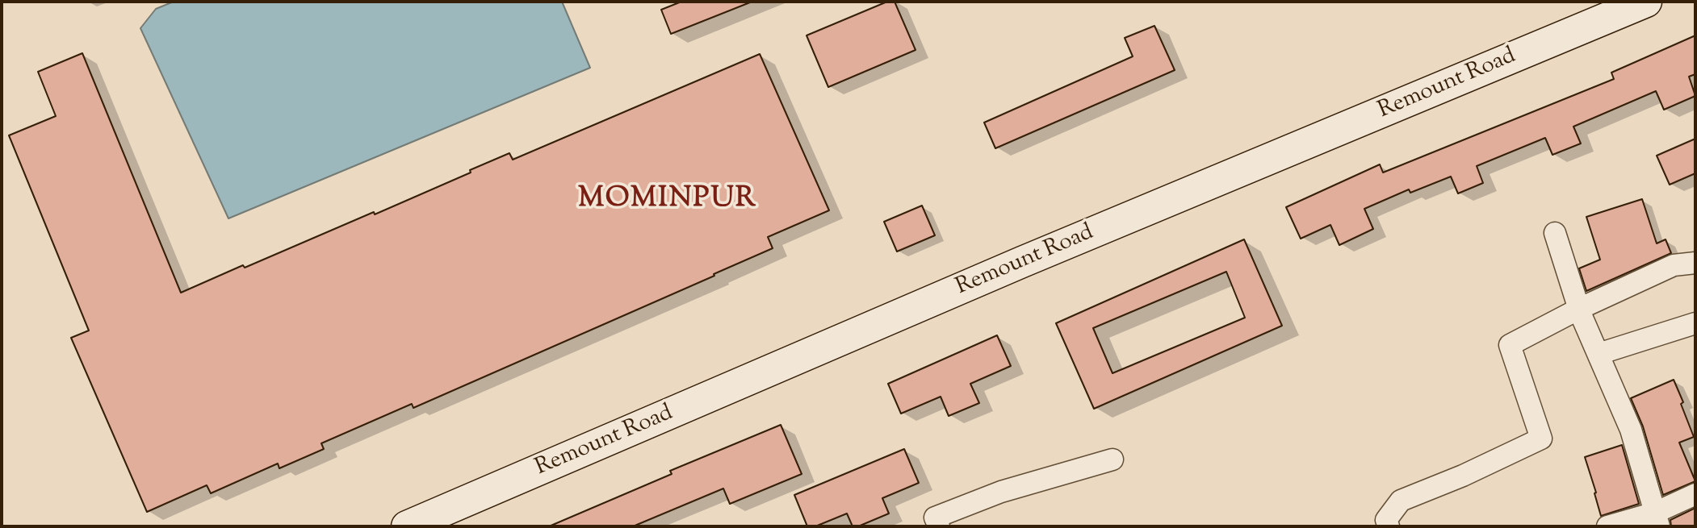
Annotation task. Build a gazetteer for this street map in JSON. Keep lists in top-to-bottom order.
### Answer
{
  "streets": {
    "street": ["Remount Road"]
  },
  "districts": ["MOMINPUR"]
}
